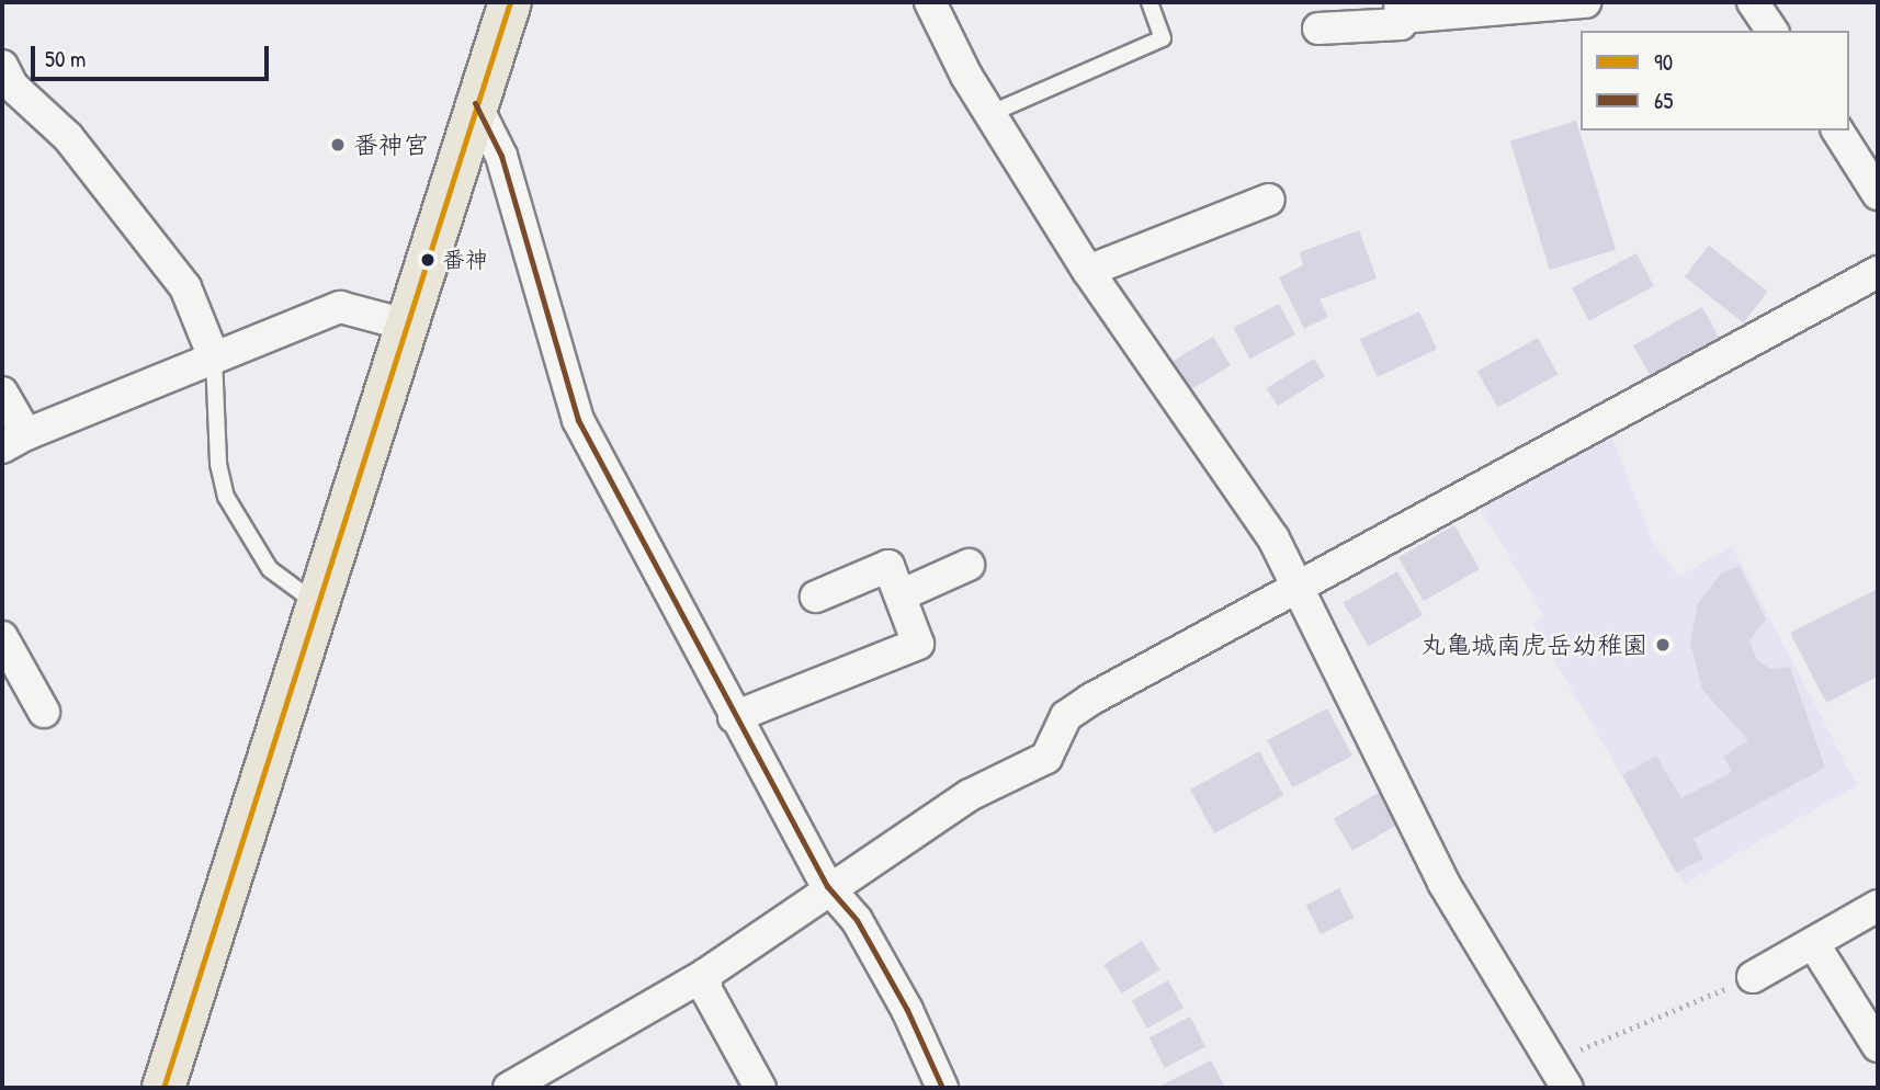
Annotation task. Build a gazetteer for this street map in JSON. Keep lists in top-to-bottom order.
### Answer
{
  "places": ["番神宮", "番神", "丸亀城南虎岳幼稚園"],
  "lines": ["transit line 90", "transit line 65"],
  "legend": ["90", "65"],
  "scale_bar": "50 m"
}
